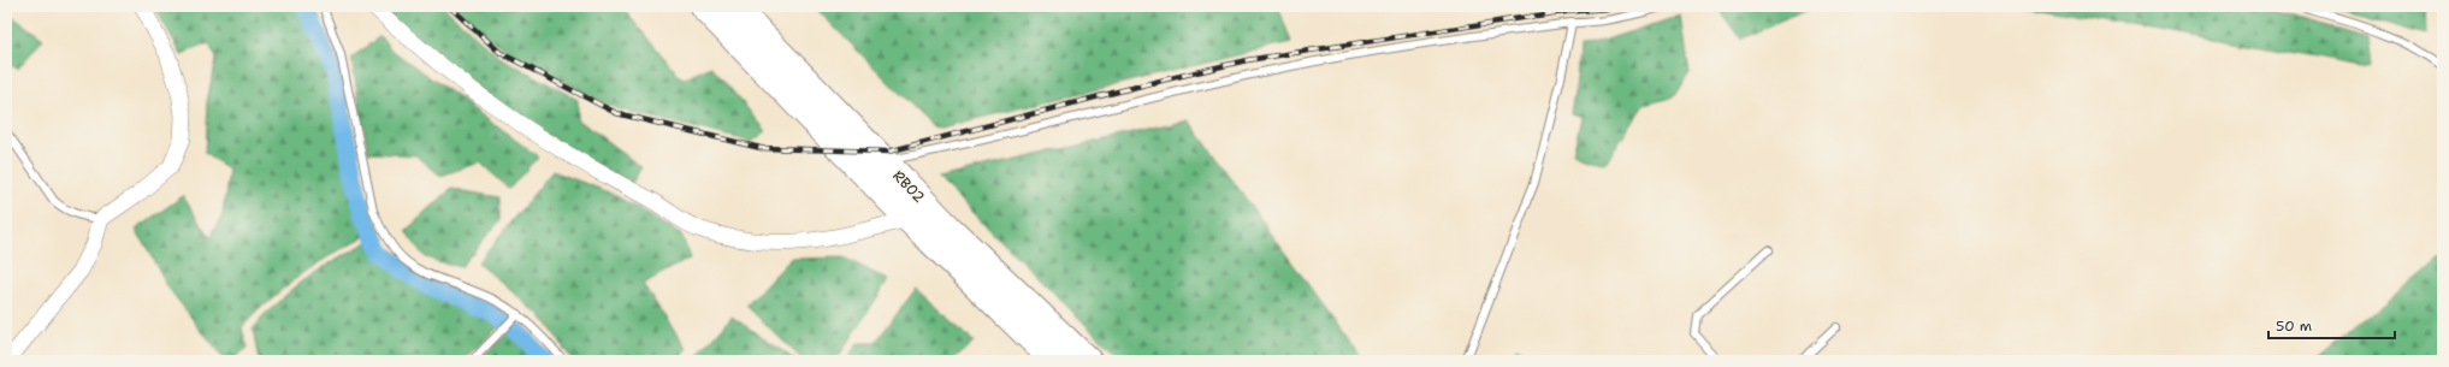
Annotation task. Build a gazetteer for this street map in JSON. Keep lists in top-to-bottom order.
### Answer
{
  "streets": {
    "highway": ["RB02"]
  },
  "scale_bar": "50 m"
}
